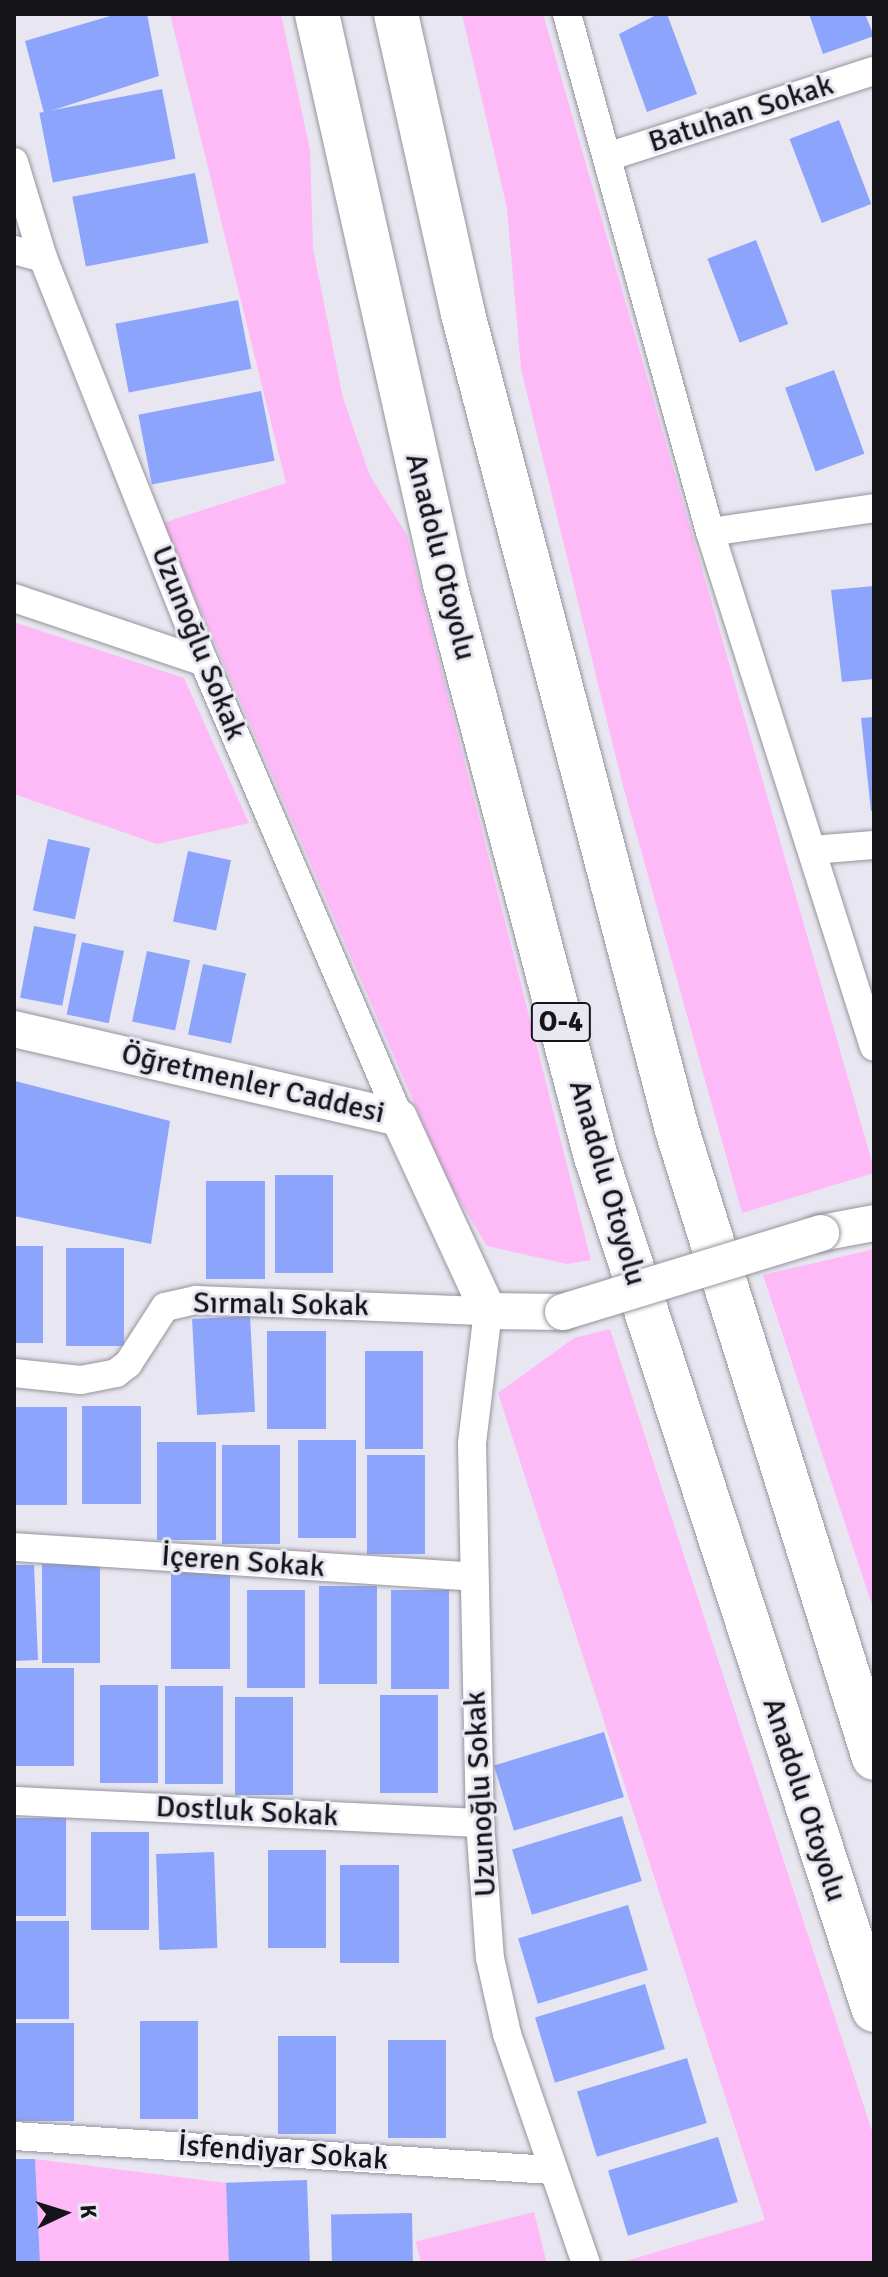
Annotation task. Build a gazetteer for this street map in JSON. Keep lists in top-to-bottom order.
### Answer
{
  "streets": {
    "highway": ["Anadolu Otoyolu", "O-4"],
    "street": [
      "Batuhan Sokak",
      "Uzunoğlu Sokak",
      "Öğretmenler Caddesi",
      "Sırmalı Sokak",
      "İçeren Sokak",
      "Dostluk Sokak",
      "İsfendiyar Sokak"
    ]
  },
  "crossings": [
    ["Uzunoğlu Sokak", "Öğretmenler Caddesi"],
    ["Uzunoğlu Sokak", "Sırmalı Sokak"],
    ["Uzunoğlu Sokak", "İçeren Sokak"],
    ["Uzunoğlu Sokak", "Dostluk Sokak"],
    ["Uzunoğlu Sokak", "İsfendiyar Sokak"],
    ["Öğretmenler Caddesi", "Sırmalı Sokak"]
  ],
  "north": "right"
}
